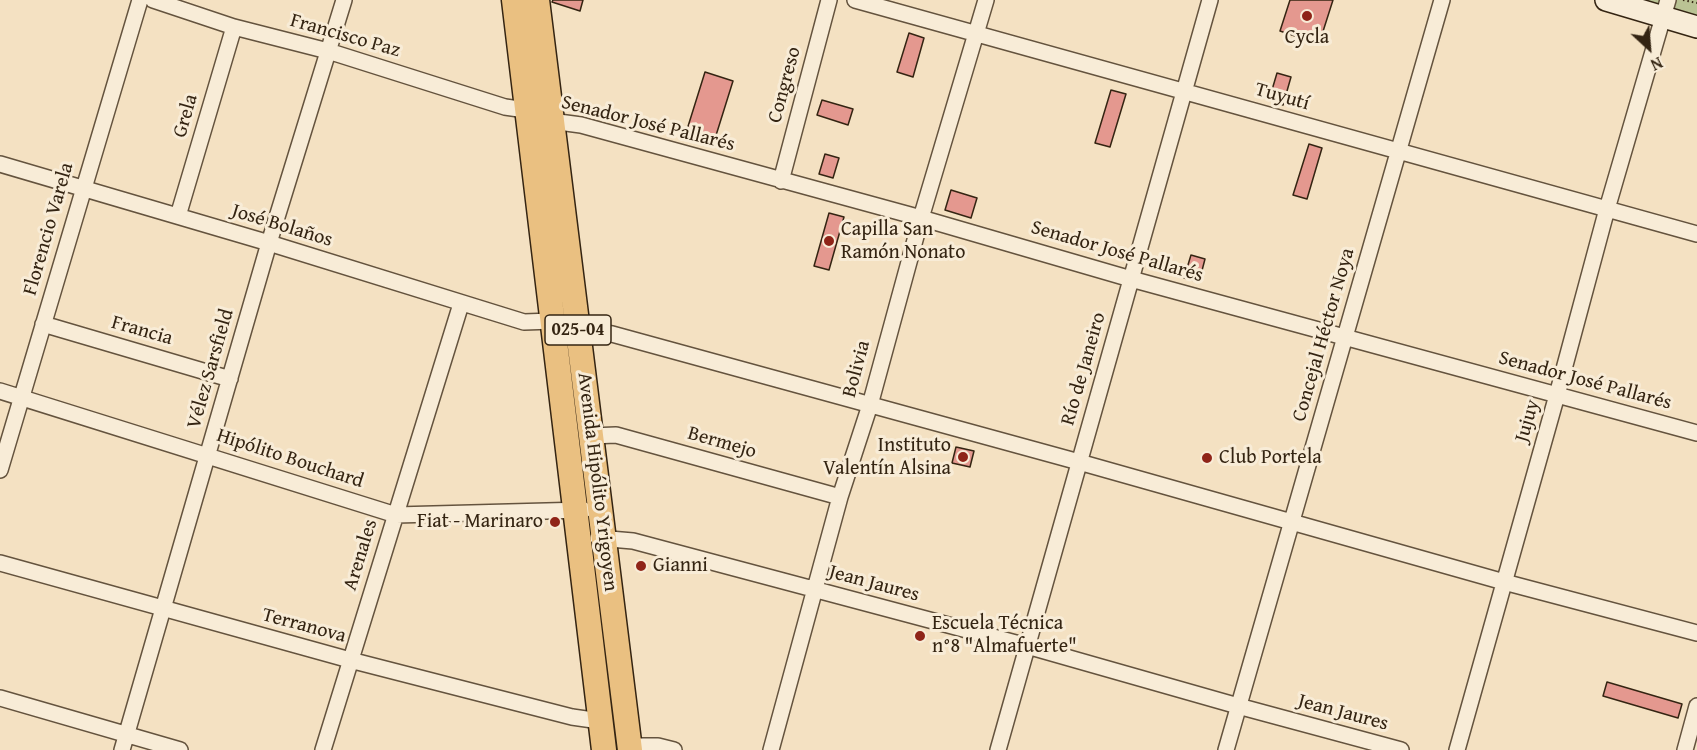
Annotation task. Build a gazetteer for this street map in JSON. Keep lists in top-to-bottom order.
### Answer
{
  "streets": {
    "main road": ["025-04", "Avenida Hipólito Yrigoyen"],
    "street": [
      "Francisco Paz",
      "Congreso",
      "Tuyutí",
      "Grela",
      "Senador José Pallarés",
      "José Bolaños",
      "Florencio Varela",
      "Francia",
      "Concejal Héctor Noya",
      "Vélez Sarsfield",
      "Bolivia",
      "Río de Janeiro",
      "Jujuy",
      "Bermejo",
      "Hipólito Bouchard",
      "Arenales",
      "Jean Jaures",
      "Terranova"
    ]
  },
  "crossings": [
    ["Francisco Paz", "Grela"],
    ["Francisco Paz", "Senador José Pallarés"],
    ["Francisco Paz", "Vélez Sarsfield"],
    ["Francisco Paz", "Avenida Hipólito Yrigoyen"],
    ["Congreso", "Senador José Pallarés"],
    ["Tuyutí", "Concejal Héctor Noya"],
    ["Tuyutí", "Bolivia"],
    ["Tuyutí", "Río de Janeiro"],
    ["Tuyutí", "Jujuy"],
    ["Grela", "José Bolaños"],
    ["Senador José Pallarés", "Concejal Héctor Noya"],
    ["Senador José Pallarés", "Bolivia"],
    ["Senador José Pallarés", "Río de Janeiro"],
    ["Senador José Pallarés", "Jujuy"],
    ["Senador José Pallarés", "Avenida Hipólito Yrigoyen"],
    ["José Bolaños", "Florencio Varela"],
    ["José Bolaños", "Vélez Sarsfield"],
    ["José Bolaños", "Avenida Hipólito Yrigoyen"],
    ["José Bolaños", "Arenales"],
    ["Florencio Varela", "Francia"],
    ["Florencio Varela", "Hipólito Bouchard"],
    ["Francia", "Vélez Sarsfield"],
    ["Concejal Héctor Noya", "Jean Jaures"],
    ["Vélez Sarsfield", "Hipólito Bouchard"],
    ["Vélez Sarsfield", "Terranova"],
    ["Bolivia", "Bermejo"],
    ["Bolivia", "Jean Jaures"],
    ["Río de Janeiro", "Jean Jaures"],
    ["Bermejo", "Avenida Hipólito Yrigoyen"],
    ["Hipólito Bouchard", "Avenida Hipólito Yrigoyen"],
    ["Hipólito Bouchard", "Arenales"],
    ["Avenida Hipólito Yrigoyen", "Jean Jaures"],
    ["Avenida Hipólito Yrigoyen", "Terranova"],
    ["Arenales", "Terranova"]
  ],
  "places": [
    "Cycla",
    "Capilla San Ramón Nonato",
    "Instituto Valentín Alsina",
    "Club Portela",
    "Fiat - Marinaro",
    "Gianni",
    "Escuela Técnica n°8 \"Almafuerte\""
  ],
  "north": "bottom right"
}
